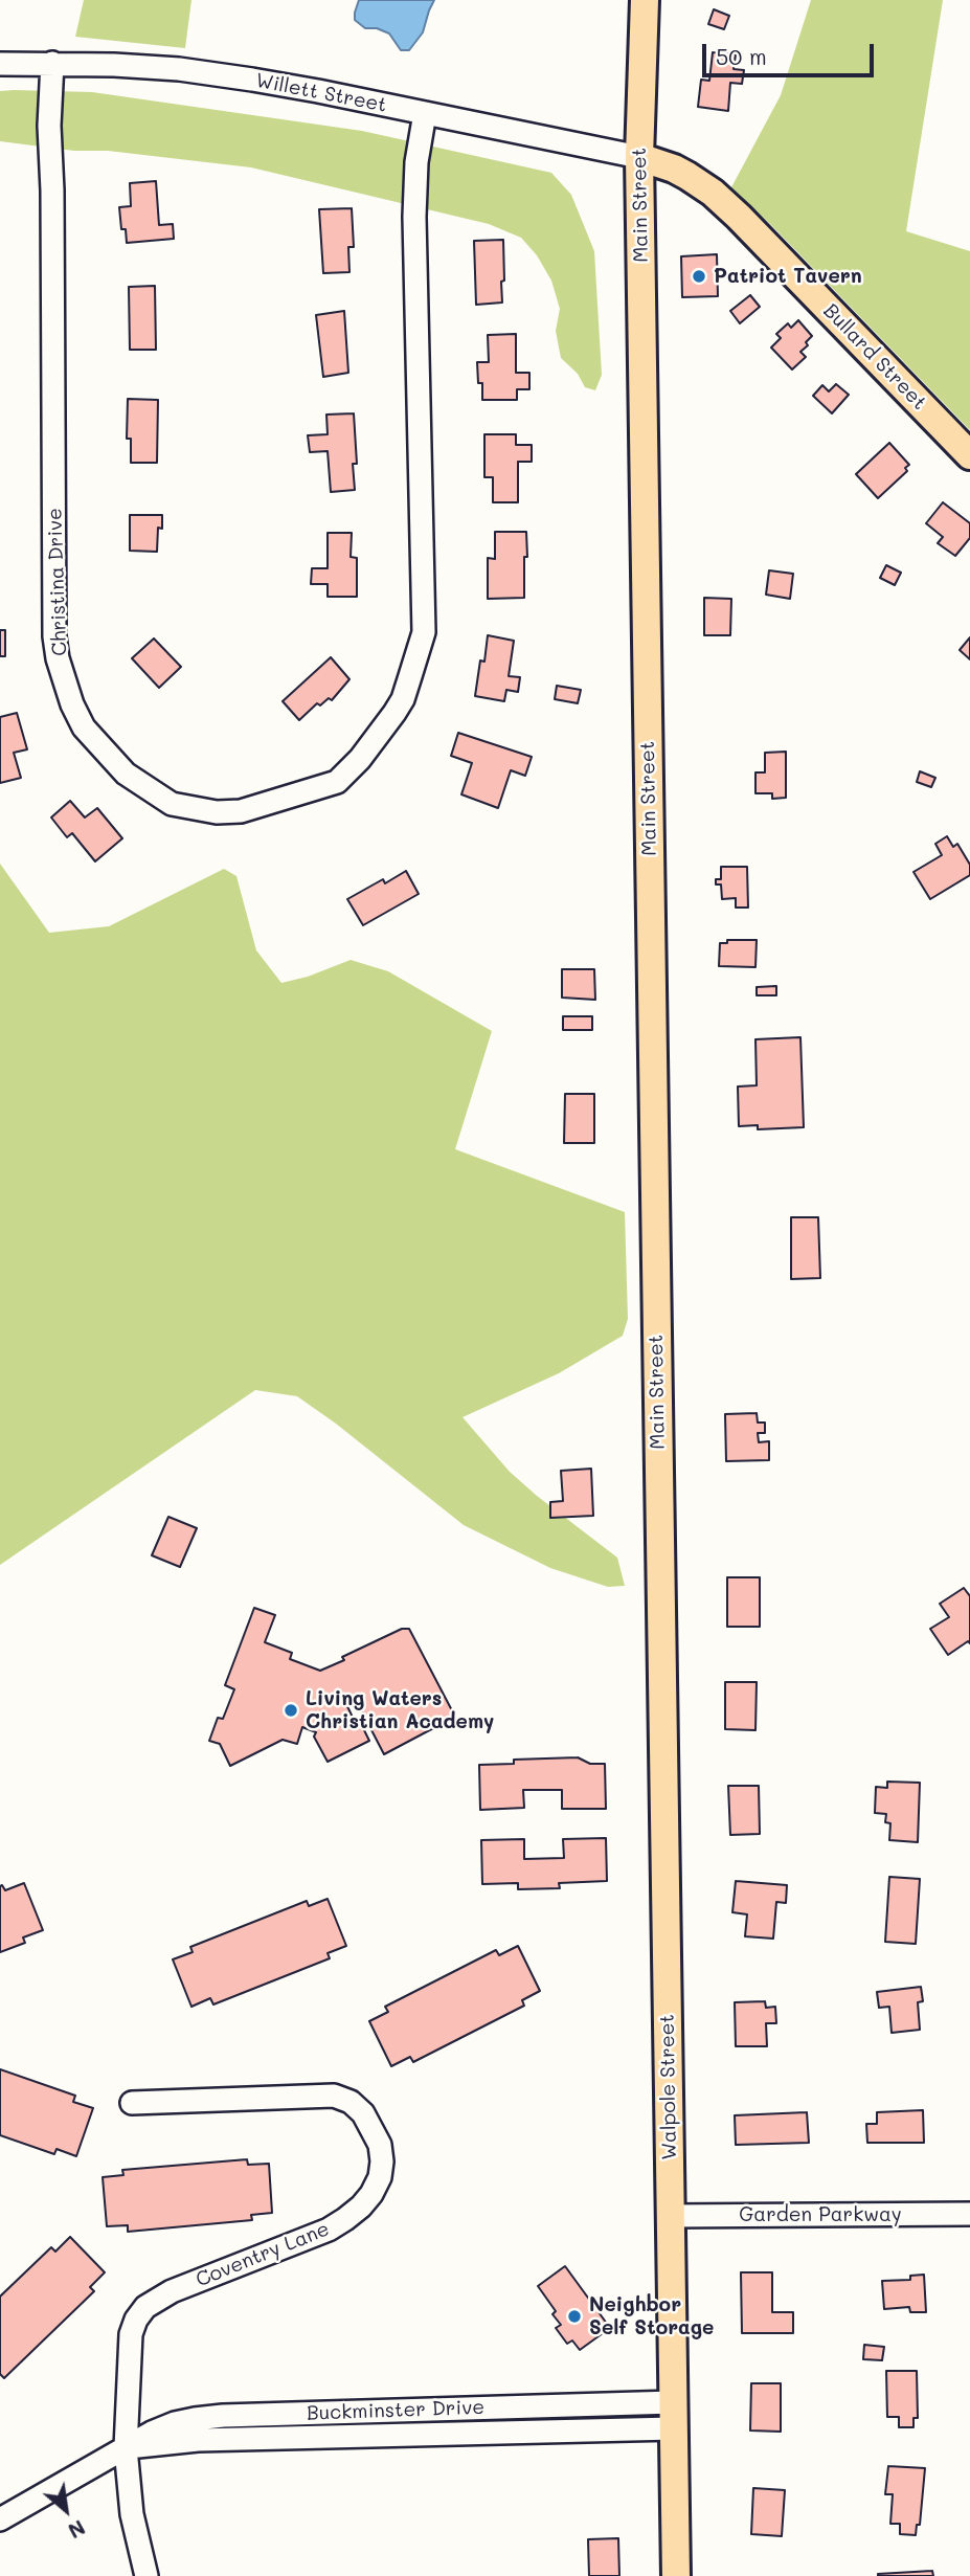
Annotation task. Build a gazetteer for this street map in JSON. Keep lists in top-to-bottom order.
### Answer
{
  "streets": {
    "main road": ["Main Street", "Bullard Street", "Walpole Street"],
    "street": [
      "Willett Street",
      "Christina Drive",
      "Garden Parkway",
      "Coventry Lane",
      "Buckminster Drive"
    ]
  },
  "crossings": [
    ["Willett Street", "Main Street"],
    ["Willett Street", "Bullard Street"],
    ["Willett Street", "Christina Drive"],
    ["Main Street", "Bullard Street"],
    ["Main Street", "Walpole Street"],
    ["Walpole Street", "Garden Parkway"],
    ["Walpole Street", "Buckminster Drive"],
    ["Coventry Lane", "Buckminster Drive"]
  ],
  "places": ["Patriot Tavern", "Living Waters Christian Academy", "Neighbor Self Storage"],
  "scale_bar": "50 m",
  "north": "bottom right"
}
